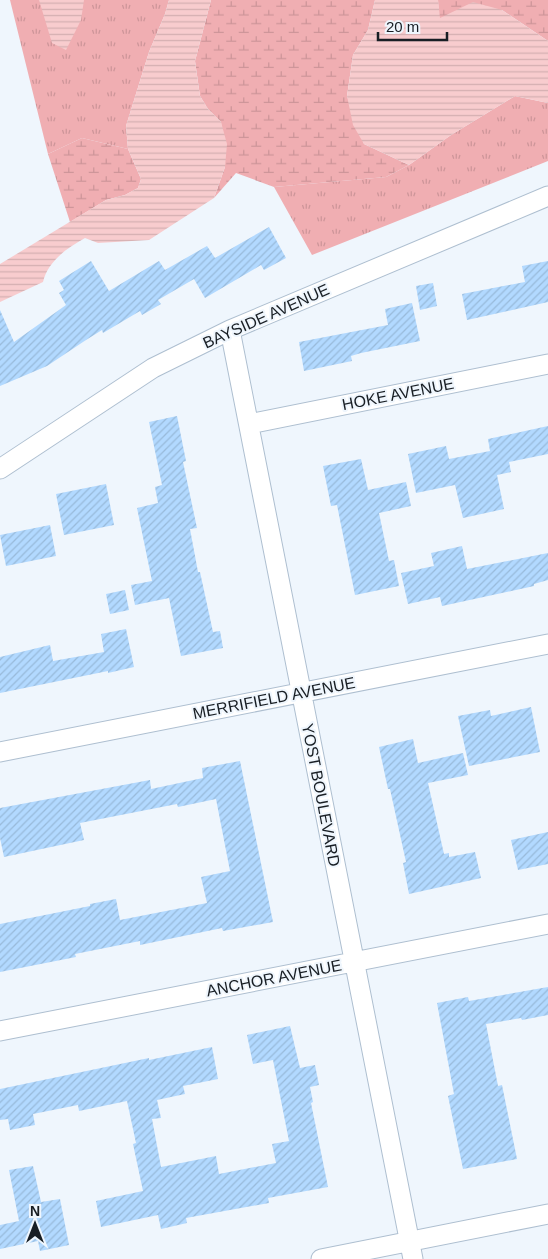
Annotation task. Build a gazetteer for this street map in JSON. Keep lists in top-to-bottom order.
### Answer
{
  "streets": {
    "street": [
      "BAYSIDE AVENUE",
      "HOKE AVENUE",
      "MERRIFIELD AVENUE",
      "YOST BOULEVARD",
      "ANCHOR AVENUE"
    ]
  },
  "crossings": [
    ["BAYSIDE AVENUE", "YOST BOULEVARD"],
    ["HOKE AVENUE", "YOST BOULEVARD"],
    ["MERRIFIELD AVENUE", "YOST BOULEVARD"],
    ["YOST BOULEVARD", "ANCHOR AVENUE"]
  ],
  "scale_bar": "20 m",
  "north": "top"
}
